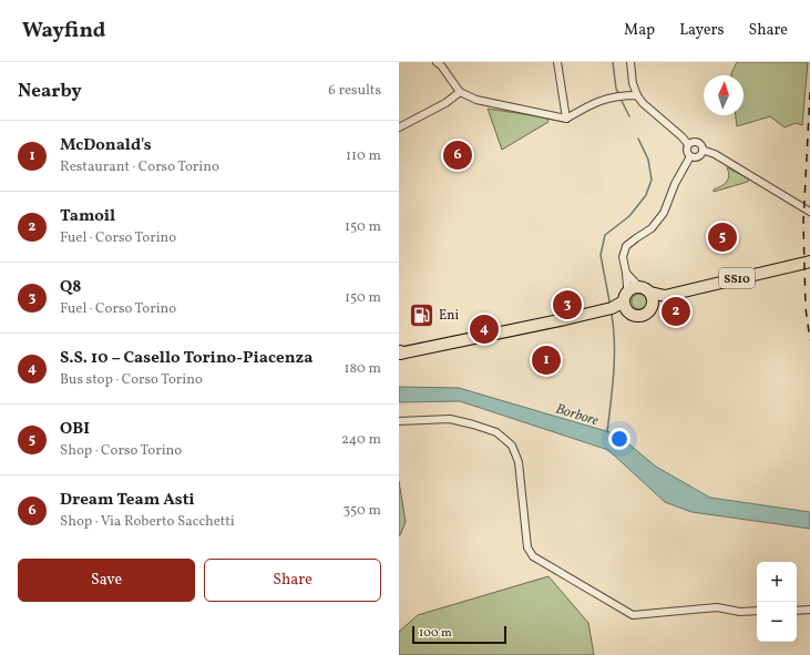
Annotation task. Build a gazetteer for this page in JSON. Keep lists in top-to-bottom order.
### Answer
{
  "streets": {
    "main road": ["SS10"]
  },
  "water": ["Borbore"],
  "places": {
    "fuel station": ["Eni"]
  },
  "scale_bar": "100 m",
  "north": "top",
  "page": {
    "header": "Wayfind",
    "nav": ["Map", "Layers", "Share"],
    "heading": ["Nearby", "6 results"],
    "list": [
      {
        "mark": "1",
        "name": "McDonald's",
        "note": "Restaurant · Corso Torino",
        "value": "110 m"
      },
      {
        "mark": "2",
        "name": "Tamoil",
        "note": "Fuel · Corso Torino",
        "value": "150 m"
      },
      {
        "mark": "3",
        "name": "Q8",
        "note": "Fuel · Corso Torino",
        "value": "150 m"
      },
      {
        "mark": "4",
        "name": "S.S. 10 – Casello Torino-Piacenza",
        "note": "Bus stop · Corso Torino",
        "value": "180 m"
      },
      {
        "mark": "5",
        "name": "OBI",
        "note": "Shop · Corso Torino",
        "value": "240 m"
      },
      {
        "mark": "6",
        "name": "Dream Team Asti",
        "note": "Shop · Via Roberto Sacchetti",
        "value": "350 m"
      }
    ],
    "pins": [
      "6",
      "5",
      "3",
      "2",
      "4",
      "1"
    ],
    "buttons": ["Save", "Share"],
    "map_buttons": ["+", "−"],
    "scale": "100 m"
  }
}
